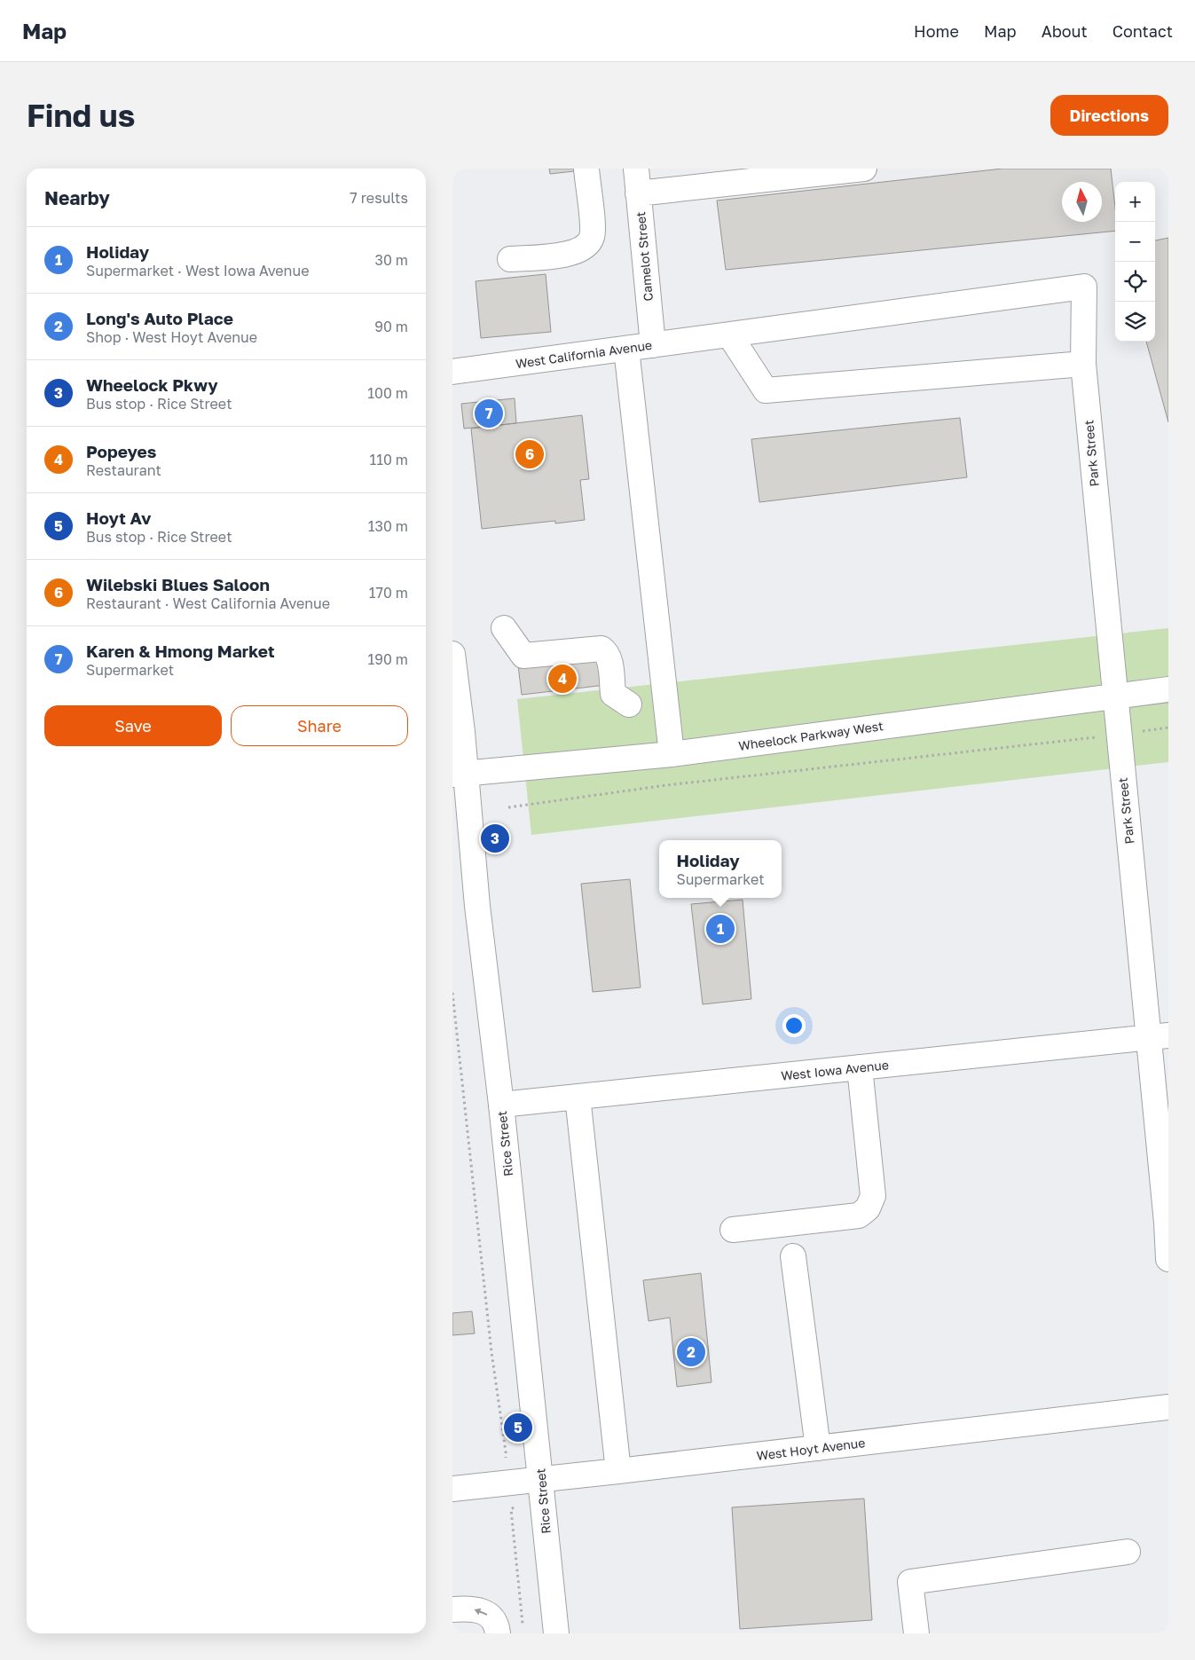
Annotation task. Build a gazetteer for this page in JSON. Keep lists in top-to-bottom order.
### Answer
{
  "streets": {
    "street": [
      "Camelot Street",
      "West California Avenue",
      "Park Street",
      "Wheelock Parkway West",
      "West Iowa Avenue",
      "Rice Street",
      "West Hoyt Avenue"
    ]
  },
  "crossings": [
    ["Camelot Street", "West California Avenue"],
    ["West California Avenue", "Park Street"],
    ["Park Street", "Wheelock Parkway West"],
    ["Park Street", "West Iowa Avenue"],
    ["Wheelock Parkway West", "Rice Street"],
    ["West Iowa Avenue", "Rice Street"],
    ["Rice Street", "West Hoyt Avenue"]
  ],
  "north": "top",
  "page": {
    "header": "Map",
    "nav": [
      "Home",
      "Map",
      "About",
      "Contact"
    ],
    "buttons": [
      "Directions",
      ["Save", "Share"]
    ],
    "title": "Find us",
    "heading": ["Nearby", "7 results"],
    "map_buttons": ["+", "−"],
    "list": [
      {
        "mark": "1",
        "name": "Holiday",
        "note": "Supermarket · West Iowa Avenue",
        "value": "30 m"
      },
      {
        "mark": "2",
        "name": "Long's Auto Place",
        "note": "Shop · West Hoyt Avenue",
        "value": "90 m"
      },
      {
        "mark": "3",
        "name": "Wheelock Pkwy",
        "note": "Bus stop · Rice Street",
        "value": "100 m"
      },
      {
        "mark": "4",
        "name": "Popeyes",
        "note": "Restaurant",
        "value": "110 m"
      },
      {
        "mark": "5",
        "name": "Hoyt Av",
        "note": "Bus stop · Rice Street",
        "value": "130 m"
      },
      {
        "mark": "6",
        "name": "Wilebski Blues Saloon",
        "note": "Restaurant · West California Avenue",
        "value": "170 m"
      },
      {
        "mark": "7",
        "name": "Karen & Hmong Market",
        "note": "Supermarket",
        "value": "190 m"
      }
    ],
    "pins": [
      "7",
      "6",
      "4",
      "3",
      "1",
      "2",
      "5"
    ],
    "popup": ["Holiday", "Supermarket"]
  }
}
